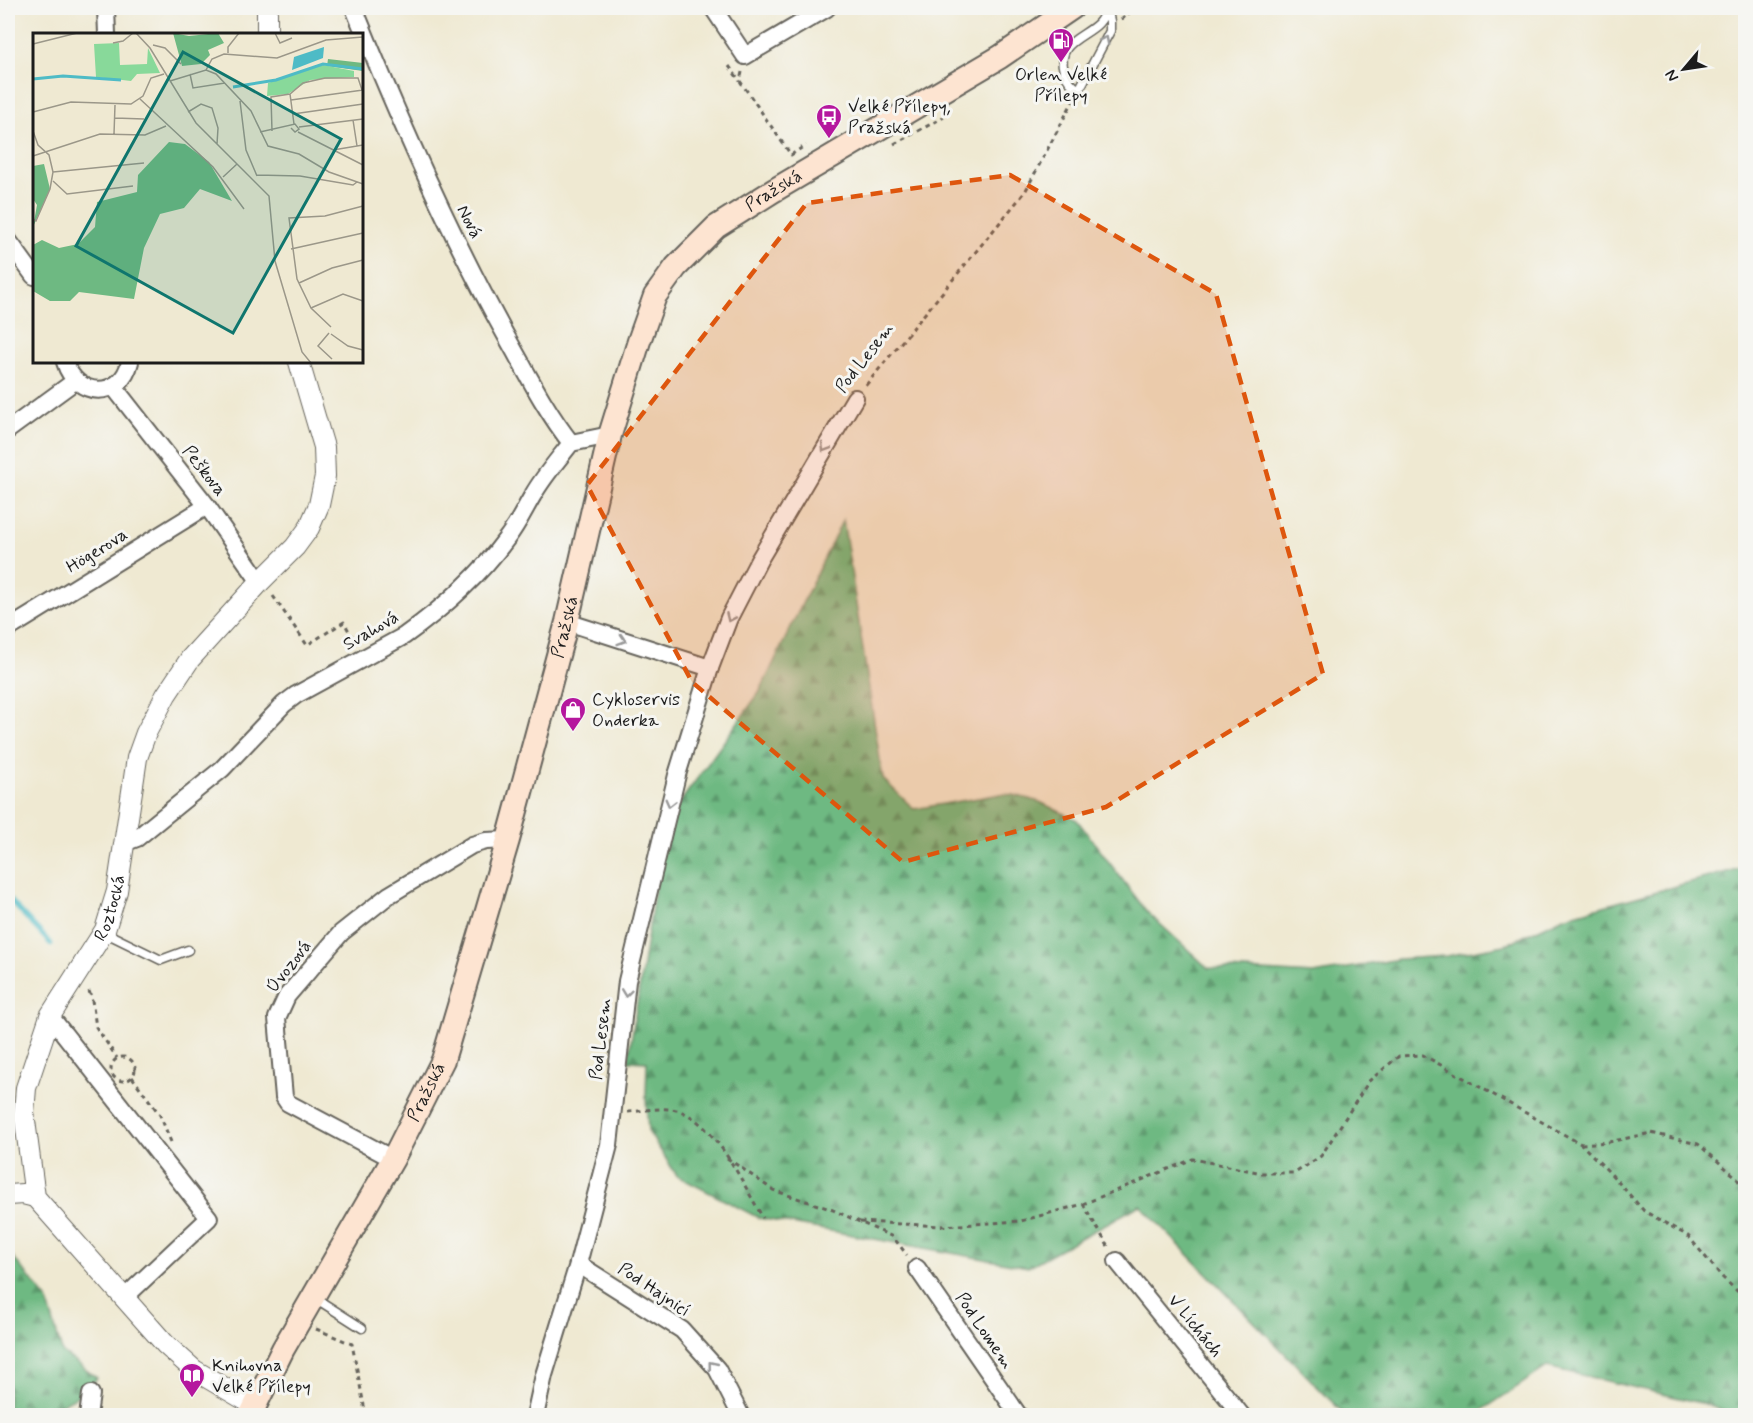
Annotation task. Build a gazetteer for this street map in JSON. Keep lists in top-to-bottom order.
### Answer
{
  "streets": {
    "main road": ["Pražská"],
    "street": [
      "Nová",
      "Pod Lesem",
      "Peškova",
      "Högerova",
      "Svahová",
      "Roztocká",
      "Úvozová",
      "Pod Hajnicí",
      "V Líchách",
      "Pod Lomem"
    ]
  },
  "crossings": [
    ["Pražská", "Úvozová"],
    ["Nová", "Svahová"],
    ["Pod Lesem", "Pod Hajnicí"],
    ["Peškova", "Högerova"],
    ["Peškova", "Roztocká"],
    ["Svahová", "Roztocká"]
  ],
  "one_way": ["Pod Lesem", "Pod Hajnicí"],
  "places": {
    "fuel station": ["Orlen Velké Přílepy"],
    "bus stop": ["Velké Přílepy, Pražská"],
    "shop": ["Cykloservis Onderka"],
    "library": ["Knihovna Velké Přílepy"]
  },
  "north": "bottom left"
}
